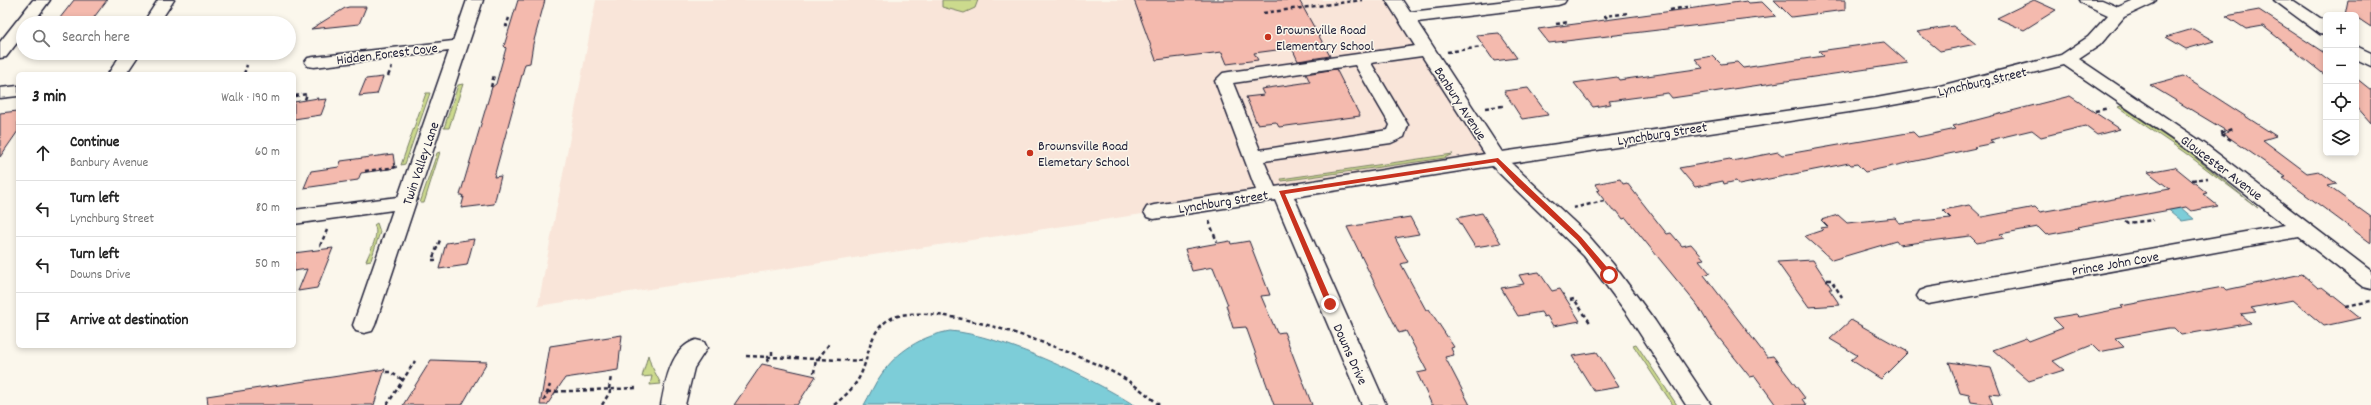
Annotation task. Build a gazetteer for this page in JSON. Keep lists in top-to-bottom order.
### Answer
{
  "streets": {
    "street": [
      "Hidden Forest Cove",
      "Lynchburg Street",
      "Banbury Avenue",
      "Twin Valley Lane",
      "Gloucester Avenue",
      "Prince John Cove",
      "Downs Drive"
    ]
  },
  "crossings": [
    ["Hidden Forest Cove", "Twin Valley Lane"],
    ["Lynchburg Street", "Banbury Avenue"],
    ["Lynchburg Street", "Gloucester Avenue"],
    ["Lynchburg Street", "Downs Drive"],
    ["Gloucester Avenue", "Prince John Cove"]
  ],
  "places": ["Brownsville Road Elementary School", "Brownsville Road Elemetary School"],
  "page": {
    "map_buttons": ["+", "−"],
    "search": "Search here",
    "heading": ["3 min", "Walk · 190 m"],
    "list": [
      ["Continue", "Banbury Avenue", "60 m"],
      ["Turn left", "Lynchburg Street", "80 m"],
      ["Turn left", "Downs Drive", "50 m"],
      "Arrive at destination"
    ]
  }
}
